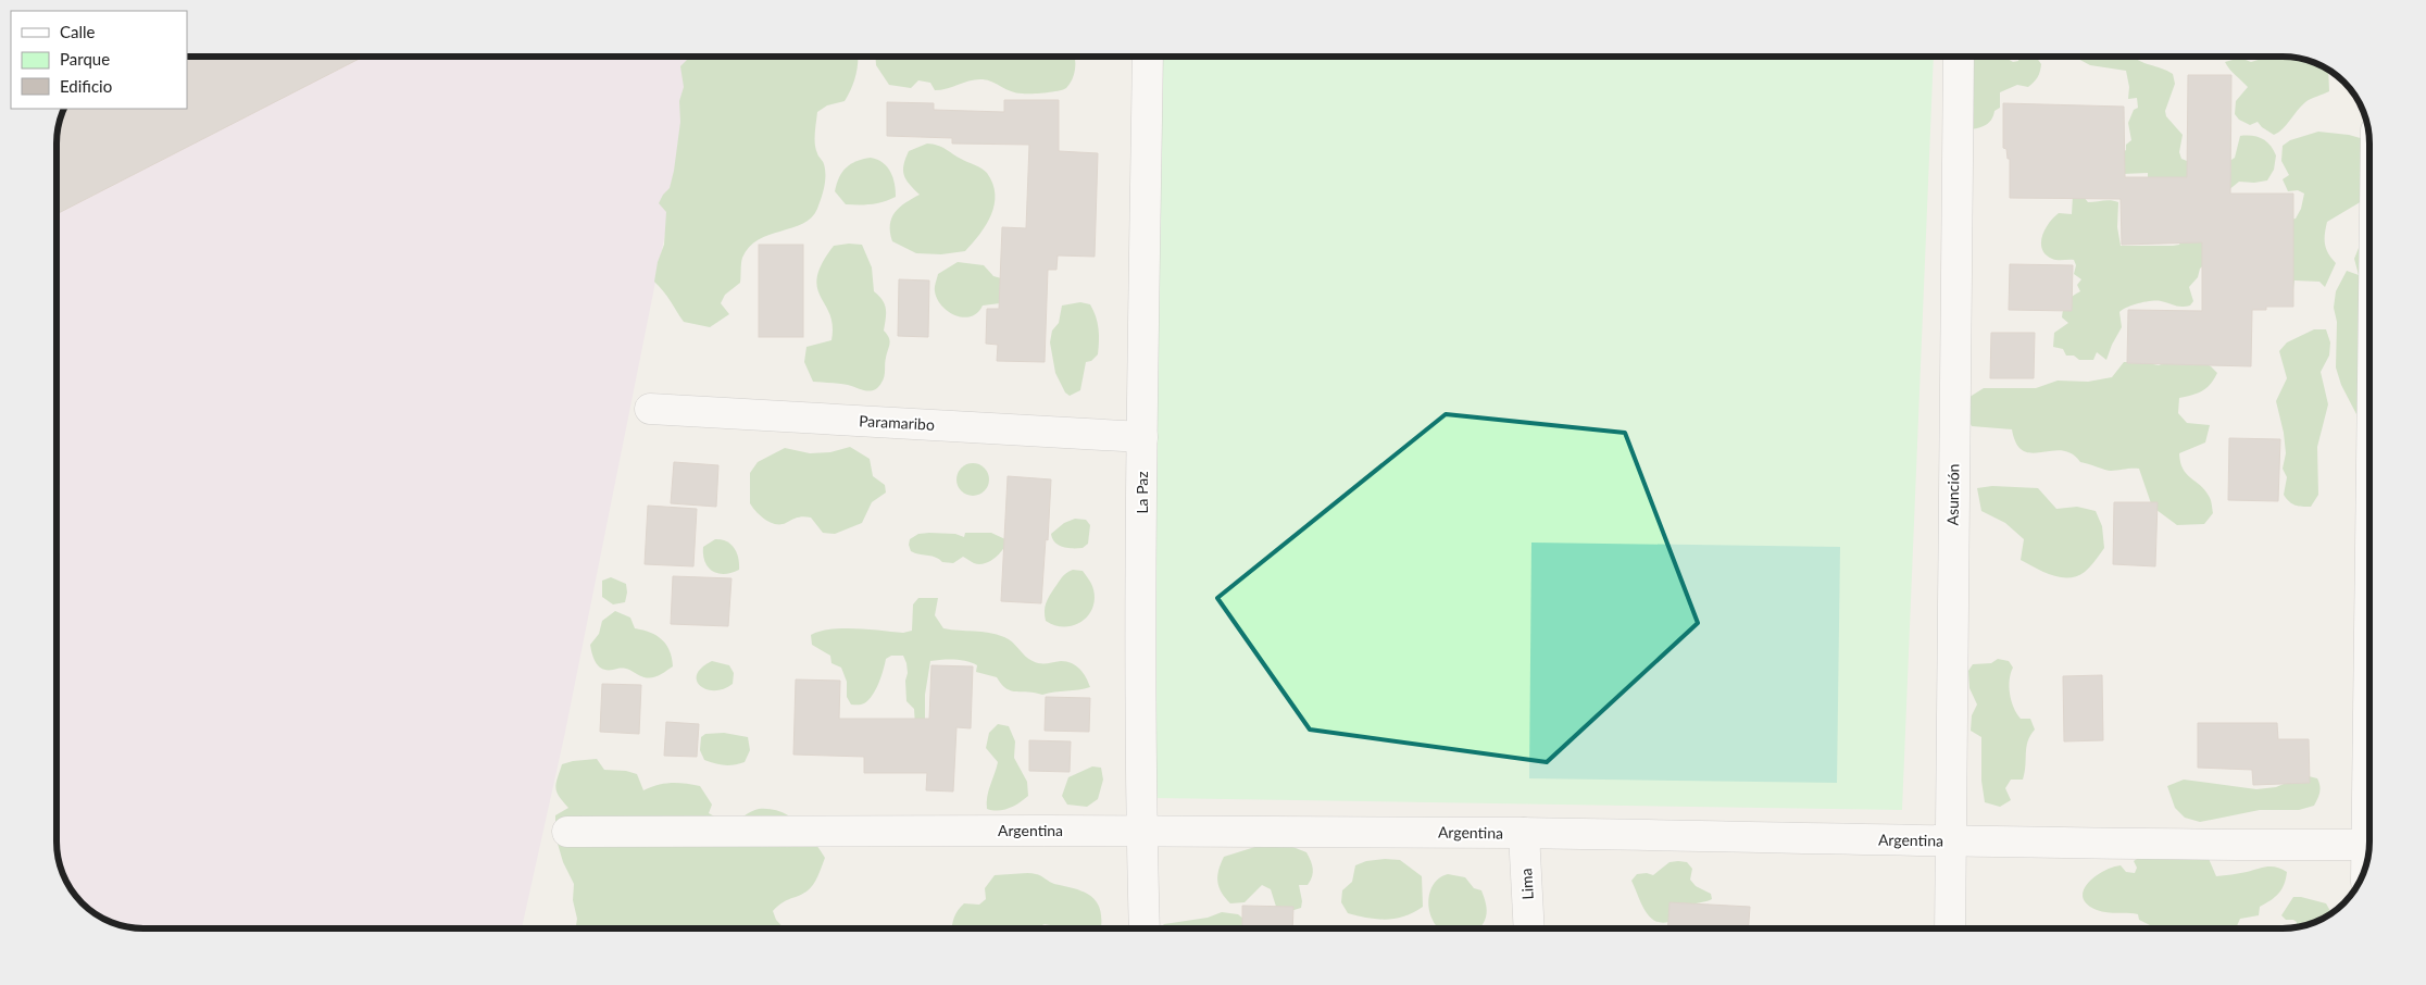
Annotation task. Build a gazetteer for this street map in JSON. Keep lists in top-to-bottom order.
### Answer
{
  "streets": {
    "street": [
      "Paramaribo",
      "La Paz",
      "Asunción",
      "Argentina",
      "Lima"
    ]
  },
  "crossings": [
    ["Paramaribo", "La Paz"],
    ["La Paz", "Argentina"],
    ["Asunción", "Argentina"],
    ["Argentina", "Lima"]
  ],
  "legend": ["Calle", "Parque", "Edificio"]
}
